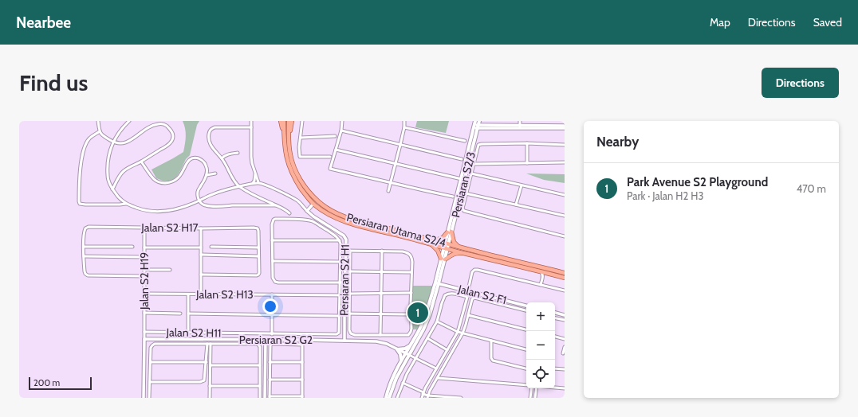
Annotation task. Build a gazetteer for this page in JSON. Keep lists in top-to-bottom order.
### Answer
{
  "streets": {
    "main road": ["Persiaran Utama S2/4"],
    "street": [
      "Jalan S2 H17",
      "Persiaran S2 H1",
      "Jalan S2 H19",
      "Jalan S2 H13",
      "Jalan S2 F1",
      "Jalan S2 H11",
      "Persiaran S2 G2"
    ]
  },
  "crossings": [
    ["Jalan S2 H17", "Jalan S2 H19"],
    ["Persiaran S2 H1", "Jalan S2 H13"],
    ["Persiaran S2 H1", "Persiaran S2 G2"],
    ["Jalan S2 H19", "Jalan S2 H13"],
    ["Jalan S2 H19", "Jalan S2 H11"],
    ["Jalan S2 H19", "Persiaran S2 G2"]
  ],
  "scale_bar": "200 m",
  "page": {
    "header": "Nearbee",
    "nav": ["Map", "Directions", "Saved"],
    "buttons": "Directions",
    "title": "Find us",
    "heading": "Nearby",
    "list": [
      {
        "mark": "1",
        "name": "Park Avenue S2 Playground",
        "note": "Park · Jalan H2 H3",
        "value": "470 m"
      }
    ],
    "pins": "1",
    "map_buttons": ["+", "−"],
    "scale": "200 m"
  }
}
